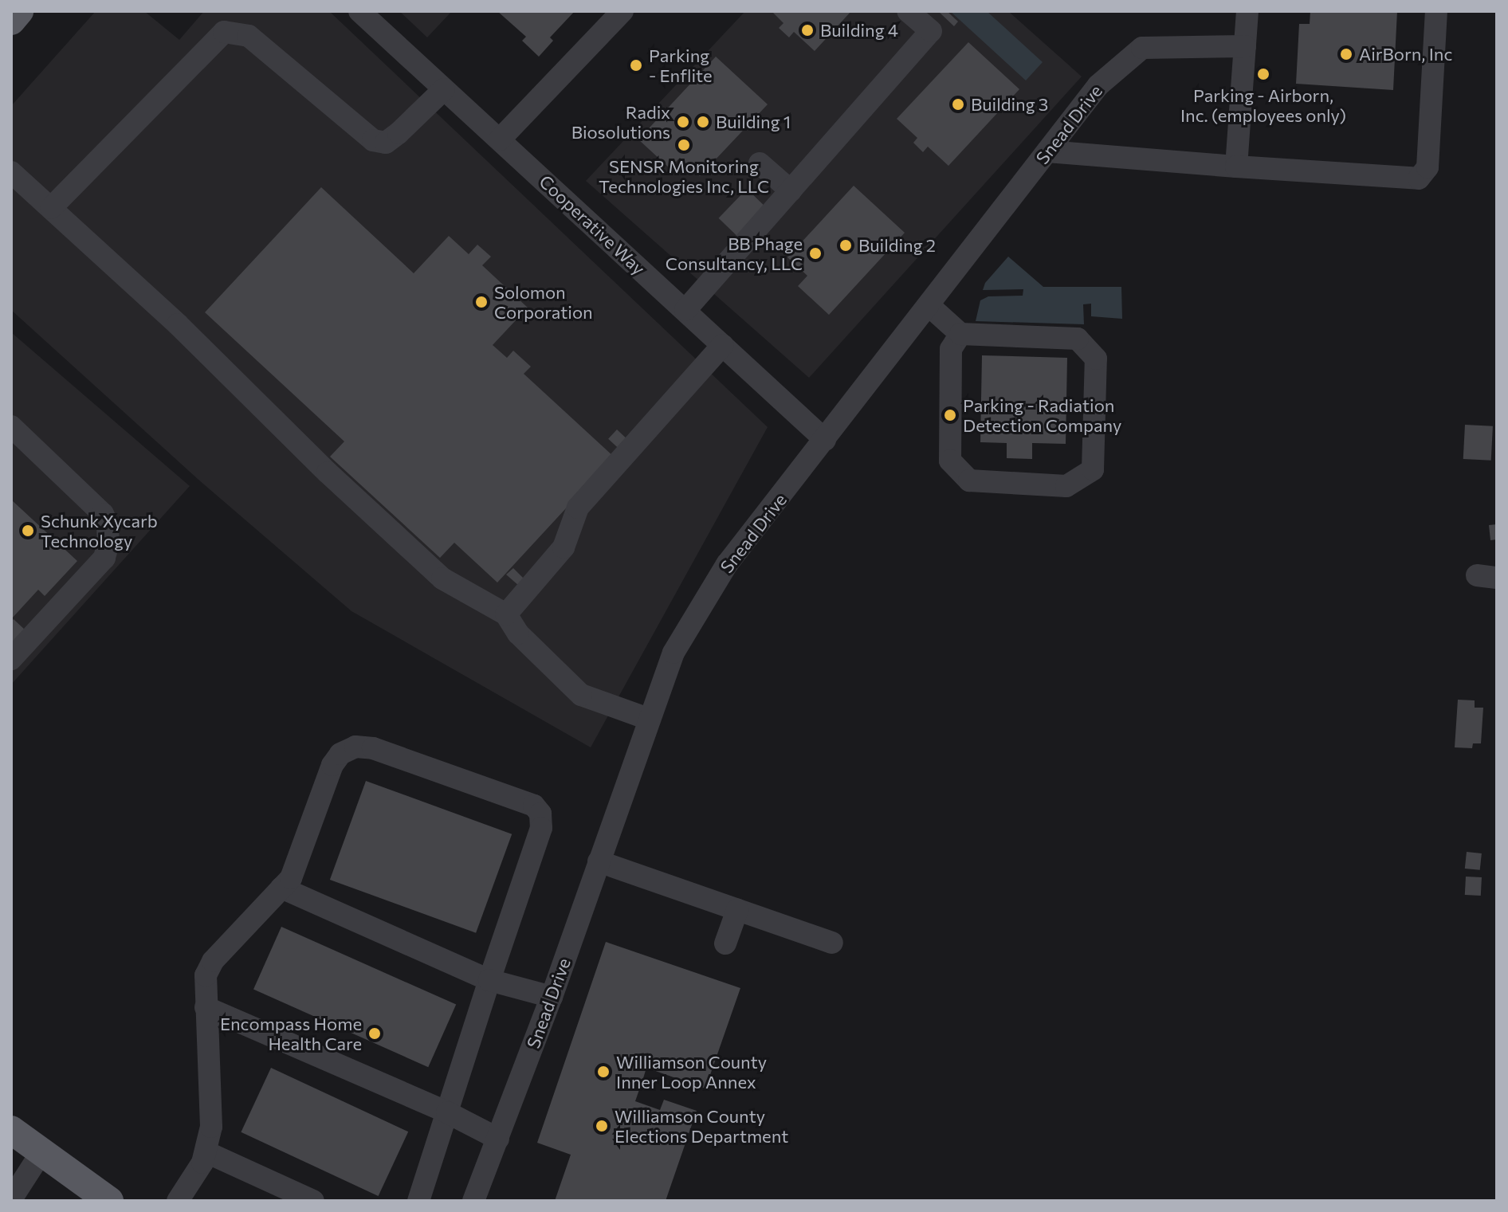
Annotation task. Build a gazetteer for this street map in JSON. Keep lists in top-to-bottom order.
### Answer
{
  "streets": {
    "street": ["Snead Drive", "Cooperative Way"]
  },
  "crossings": [
    ["Snead Drive", "Cooperative Way"]
  ],
  "places": [
    "Building 4",
    "AirBorn, Inc",
    "Parking - Enflite",
    "Parking - Airborn, Inc. (employees only)",
    "Building 3",
    "Radix Biosolutions",
    "Building 1",
    "SENSR Monitoring Technologies Inc, LLC",
    "Building 2",
    "BB Phage Consultancy, LLC",
    "Solomon Corporation",
    "Parking - Radiation Detection Company",
    "Schunk Xycarb Technology",
    "Encompass Home Health Care",
    "Williamson County Inner Loop Annex",
    "Williamson County Elections Department"
  ]
}
